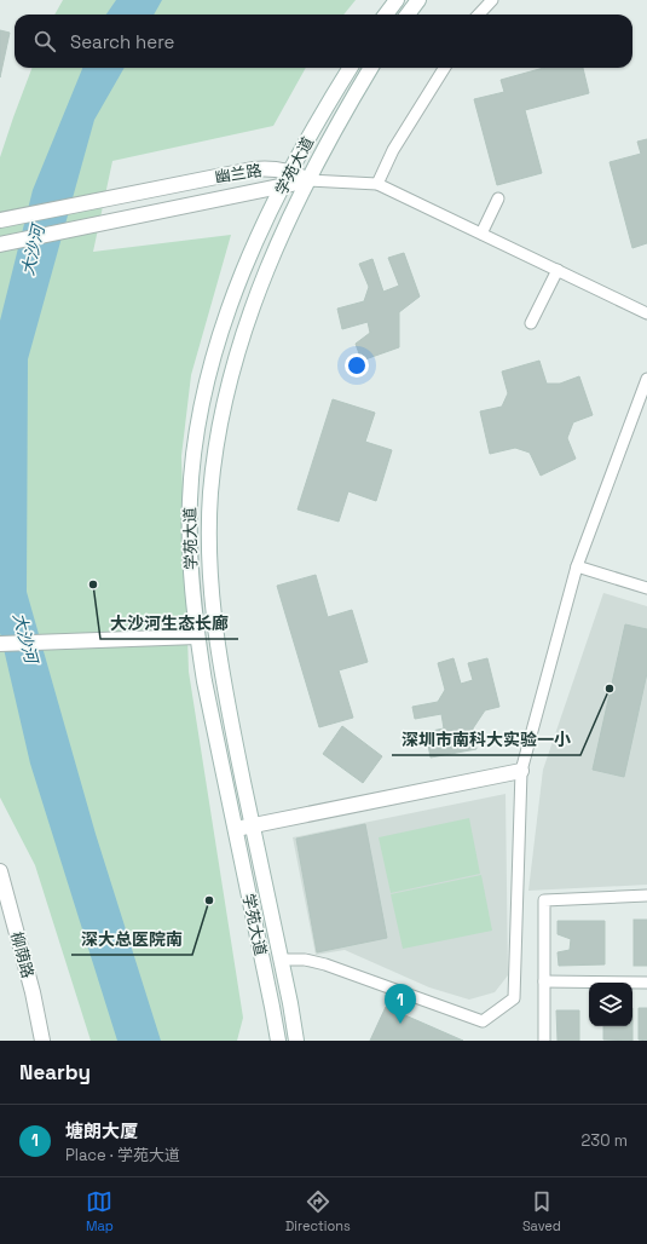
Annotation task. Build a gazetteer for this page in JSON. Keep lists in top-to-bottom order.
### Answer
{
  "streets": {
    "main road": ["学苑大道", "幽兰路", "柳荫路"]
  },
  "crossings": [
    ["学苑大道", "幽兰路"]
  ],
  "water": ["大沙河"],
  "places": ["大沙河生态长廊", "深圳市南科大实验一小", "深大总医院南"],
  "page": {
    "search": "Search here",
    "pins": "1",
    "heading": "Nearby",
    "list": [
      {
        "mark": "1",
        "name": "塘朗大厦",
        "note": "Place · 学苑大道",
        "value": "230 m"
      }
    ],
    "nav": ["Map", "Directions", "Saved"]
  }
}
